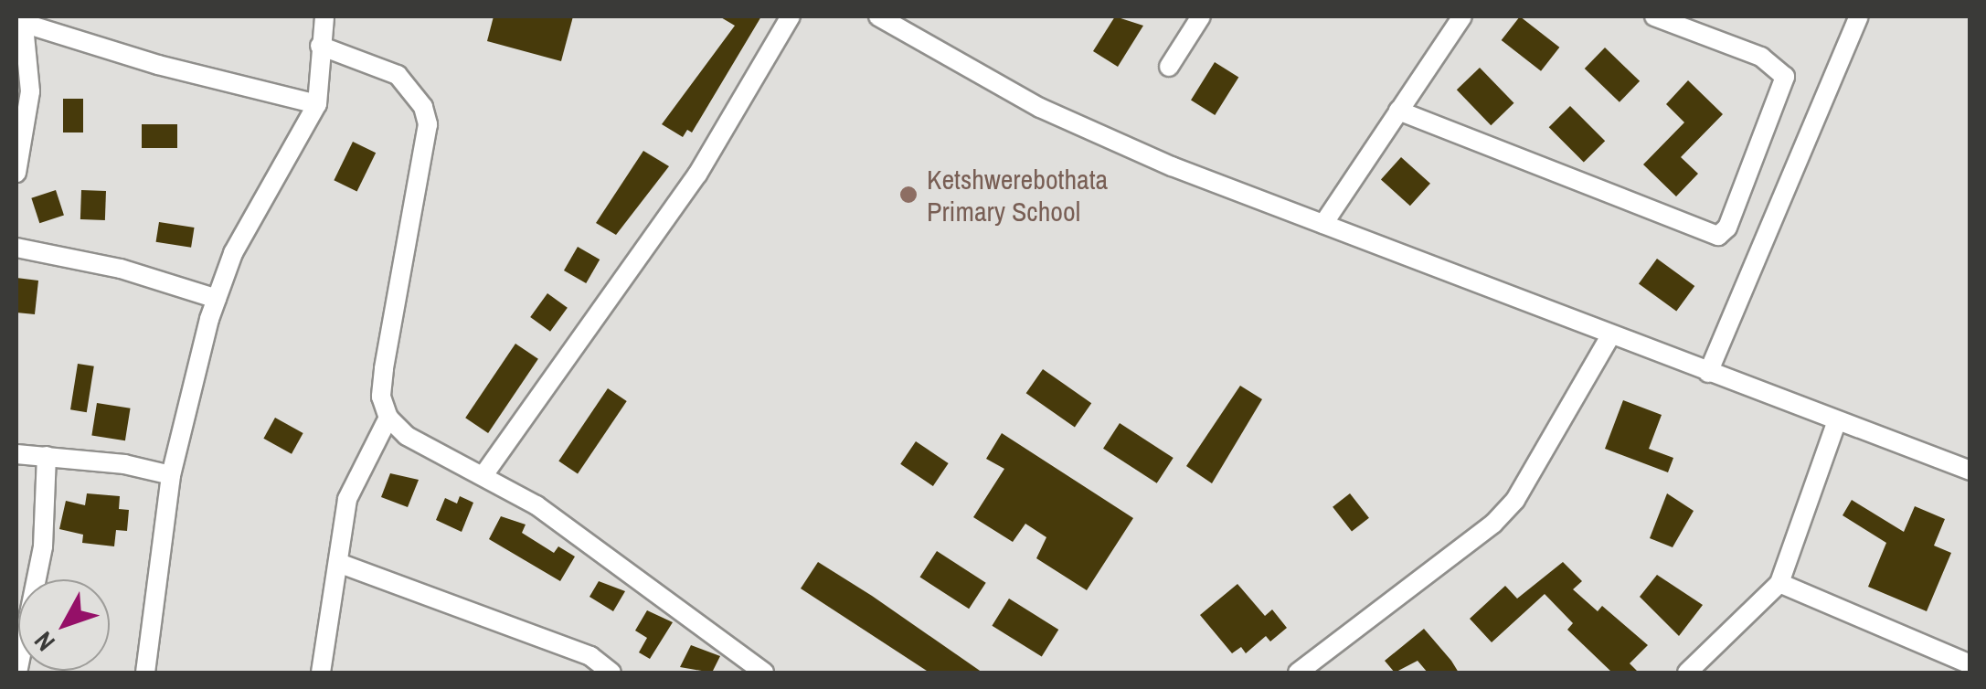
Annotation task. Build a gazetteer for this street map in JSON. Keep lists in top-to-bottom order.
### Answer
{
  "places": ["Ketshwerebothata Primary School"],
  "north": "bottom left"
}
